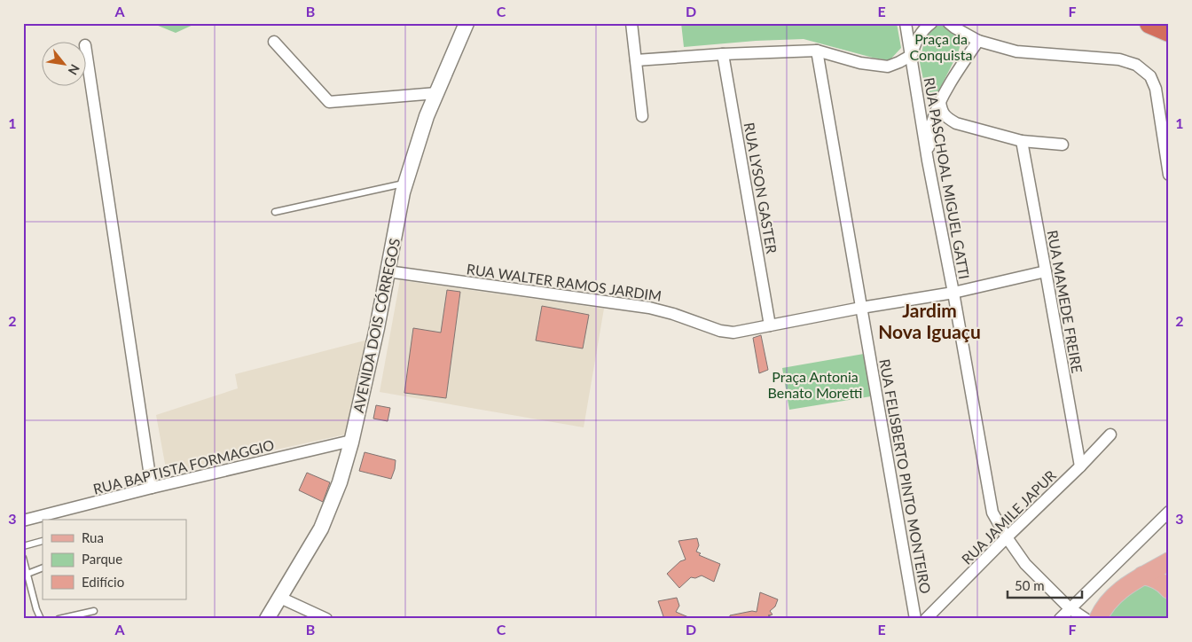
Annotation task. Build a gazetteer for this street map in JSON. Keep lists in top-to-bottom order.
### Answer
{
  "streets": {
    "street": [
      "RUA PASCHOAL MIGUEL GATTI",
      "RUA LYSON GASTER",
      "RUA WALTER RAMOS JARDIM",
      "RUA MAMEDE FREIRE",
      "AVENIDA DOIS CÓRREGOS",
      "RUA BAPTISTA FORMAGGIO",
      "RUA FELISBERTO PINTO MONTEIRO",
      "RUA JAMILE JAPUR"
    ]
  },
  "crossings": [
    ["RUA PASCHOAL MIGUEL GATTI", "RUA WALTER RAMOS JARDIM"],
    ["RUA PASCHOAL MIGUEL GATTI", "RUA JAMILE JAPUR"],
    ["RUA LYSON GASTER", "RUA WALTER RAMOS JARDIM"],
    ["RUA WALTER RAMOS JARDIM", "RUA MAMEDE FREIRE"],
    ["RUA WALTER RAMOS JARDIM", "AVENIDA DOIS CÓRREGOS"],
    ["RUA WALTER RAMOS JARDIM", "RUA FELISBERTO PINTO MONTEIRO"],
    ["RUA MAMEDE FREIRE", "RUA JAMILE JAPUR"],
    ["AVENIDA DOIS CÓRREGOS", "RUA BAPTISTA FORMAGGIO"]
  ],
  "districts": ["Jardim Nova Iguaçu"],
  "parks": ["Praça da Conquista", "Praça Antonia Benato Moretti"],
  "legend": ["Rua", "Parque", "Edifício"],
  "scale_bar": "50 m",
  "north": "bottom right",
  "grid": {
    "columns": [
      "A",
      "B",
      "C",
      "D",
      "E",
      "F"
    ],
    "rows": ["1", "2", "3"]
  }
}
